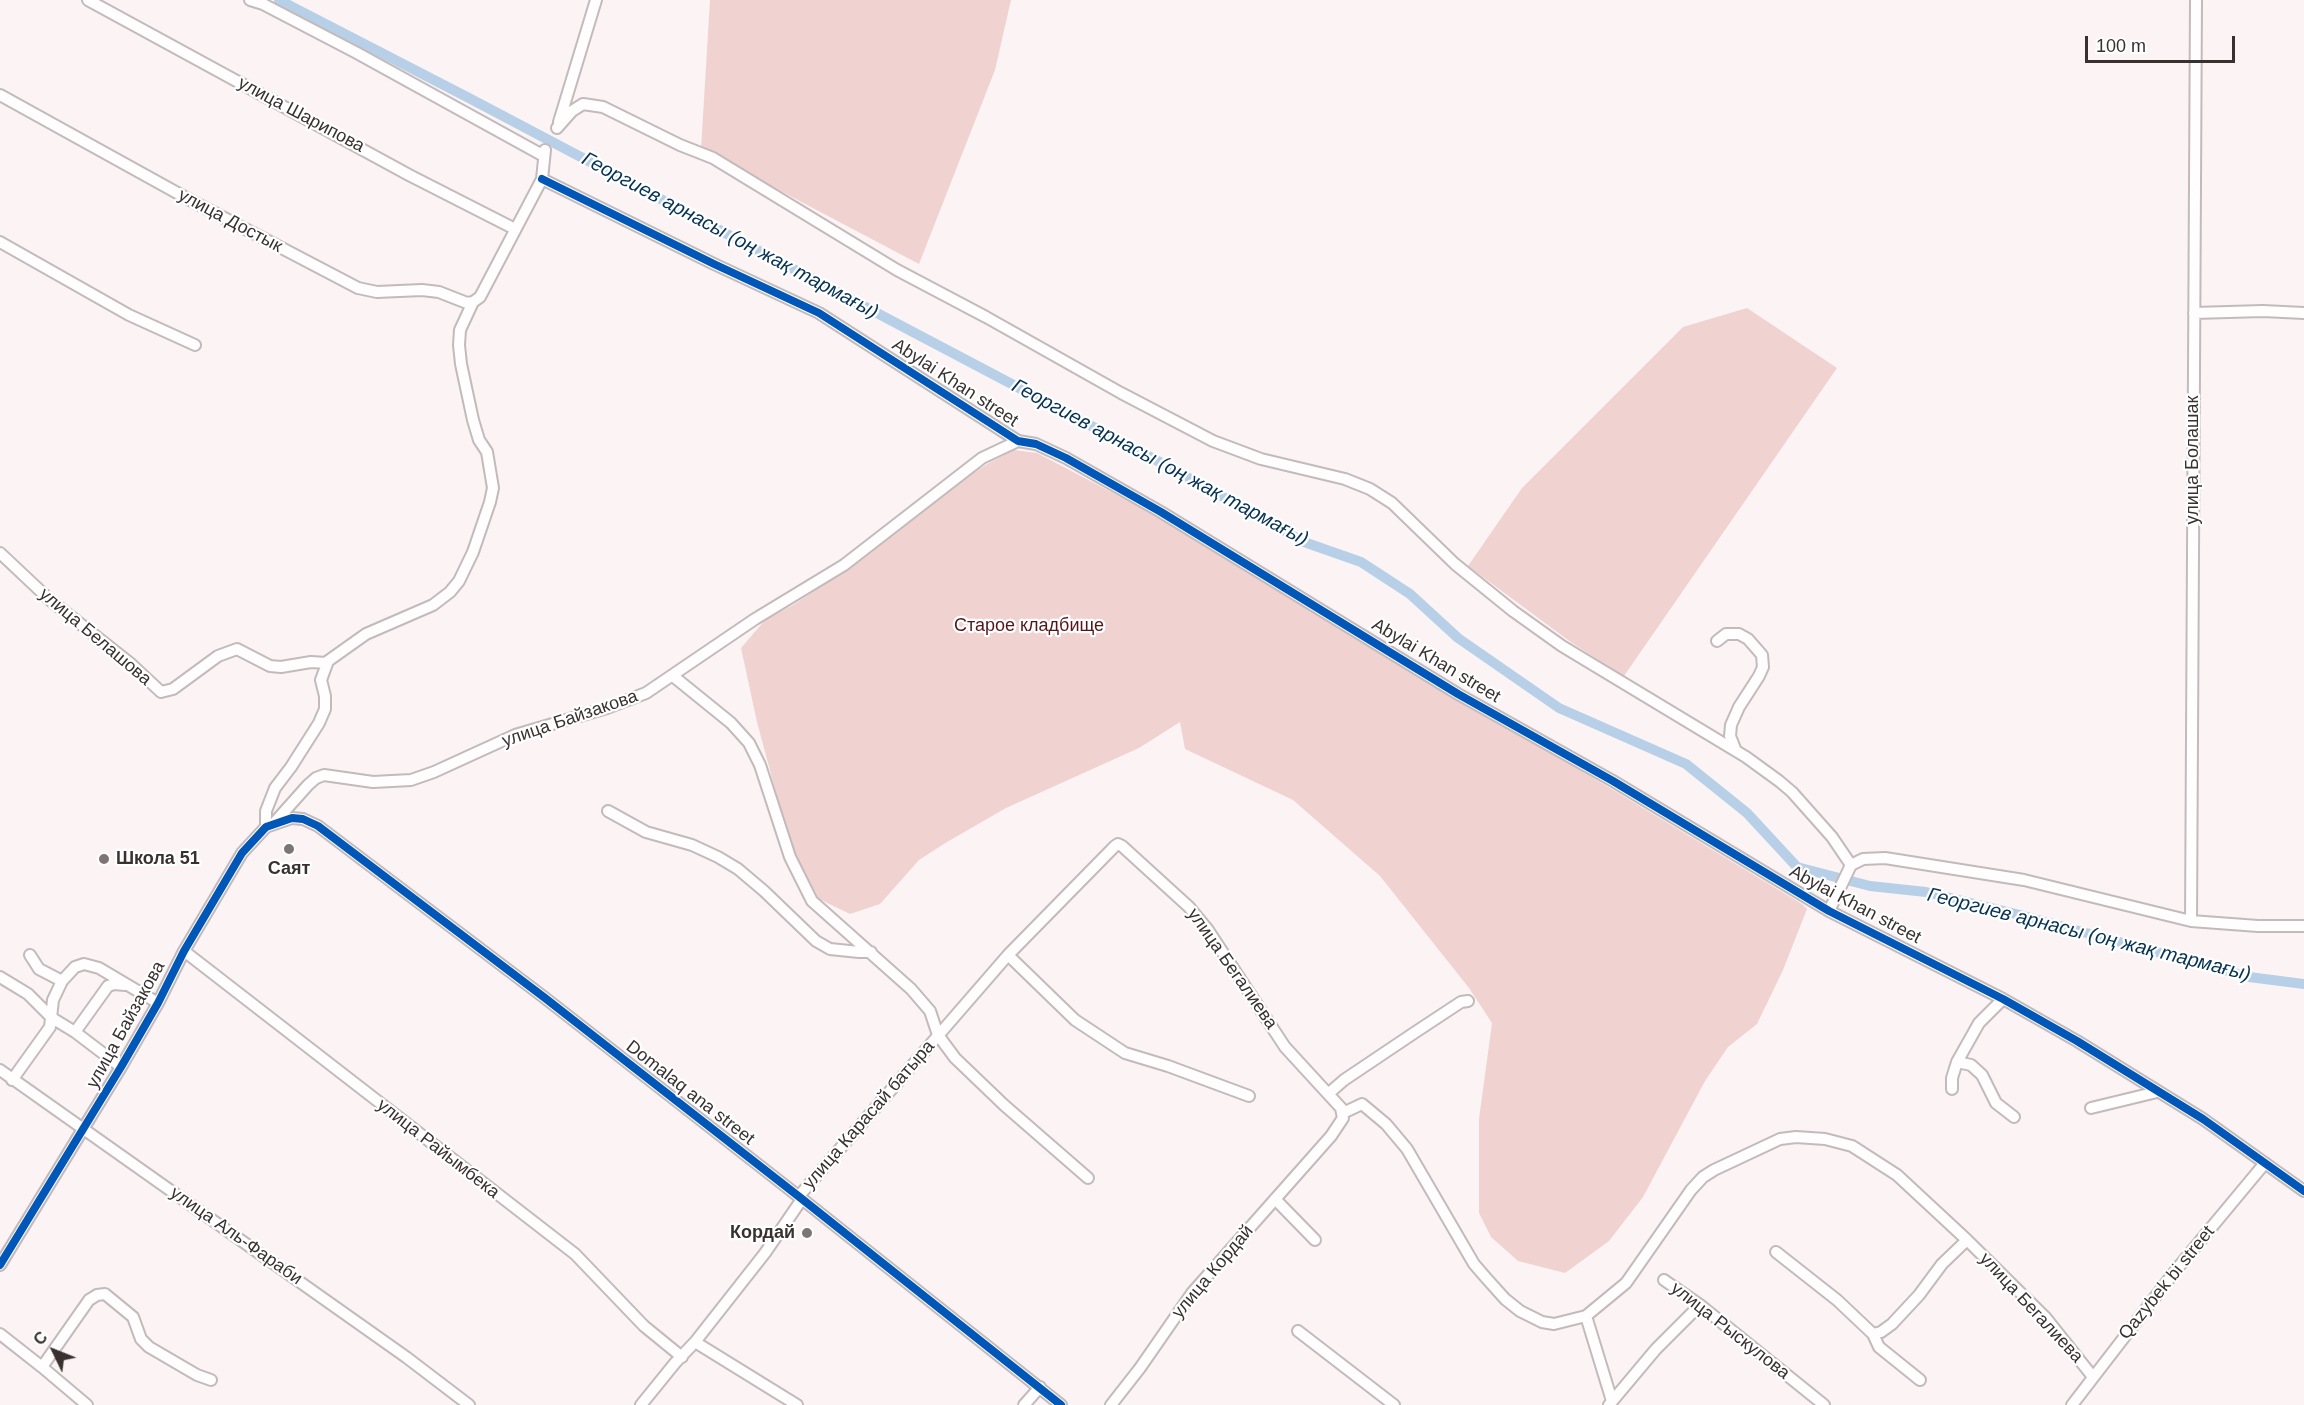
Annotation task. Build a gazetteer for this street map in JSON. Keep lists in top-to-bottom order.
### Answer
{
  "streets": {
    "street": [
      "улица Шарипова",
      "улица Достык",
      "Abylai Khan street",
      "улица Болашак",
      "улица Белашова",
      "улица Байзакова",
      "улица Бегалиева",
      "Domalaq ana street",
      "улица Карасай батыра",
      "улица Райымбека",
      "улица Аль-Фараби",
      "улица Кордай",
      "Qazybek bi street",
      "улица Рыскулова"
    ]
  },
  "crossings": [
    ["Abylai Khan street", "улица Байзакова"],
    ["Abylai Khan street", "Qazybek bi street"],
    ["улица Байзакова", "Domalaq ana street"],
    ["улица Байзакова", "улица Райымбека"],
    ["улица Байзакова", "улица Аль-Фараби"],
    ["улица Бегалиева", "улица Карасай батыра"],
    ["улица Бегалиева", "улица Кордай"],
    ["улица Бегалиева", "Qazybek bi street"],
    ["Domalaq ana street", "улица Карасай батыра"],
    ["улица Карасай батыра", "улица Райымбека"]
  ],
  "water": ["Георгиев арнасы (оң жақ тармағы)"],
  "parks": ["Старое кладбище"],
  "places": ["Саят", "Школа 51", "Кордай"],
  "scale_bar": "100 m",
  "north": "top left"
}
